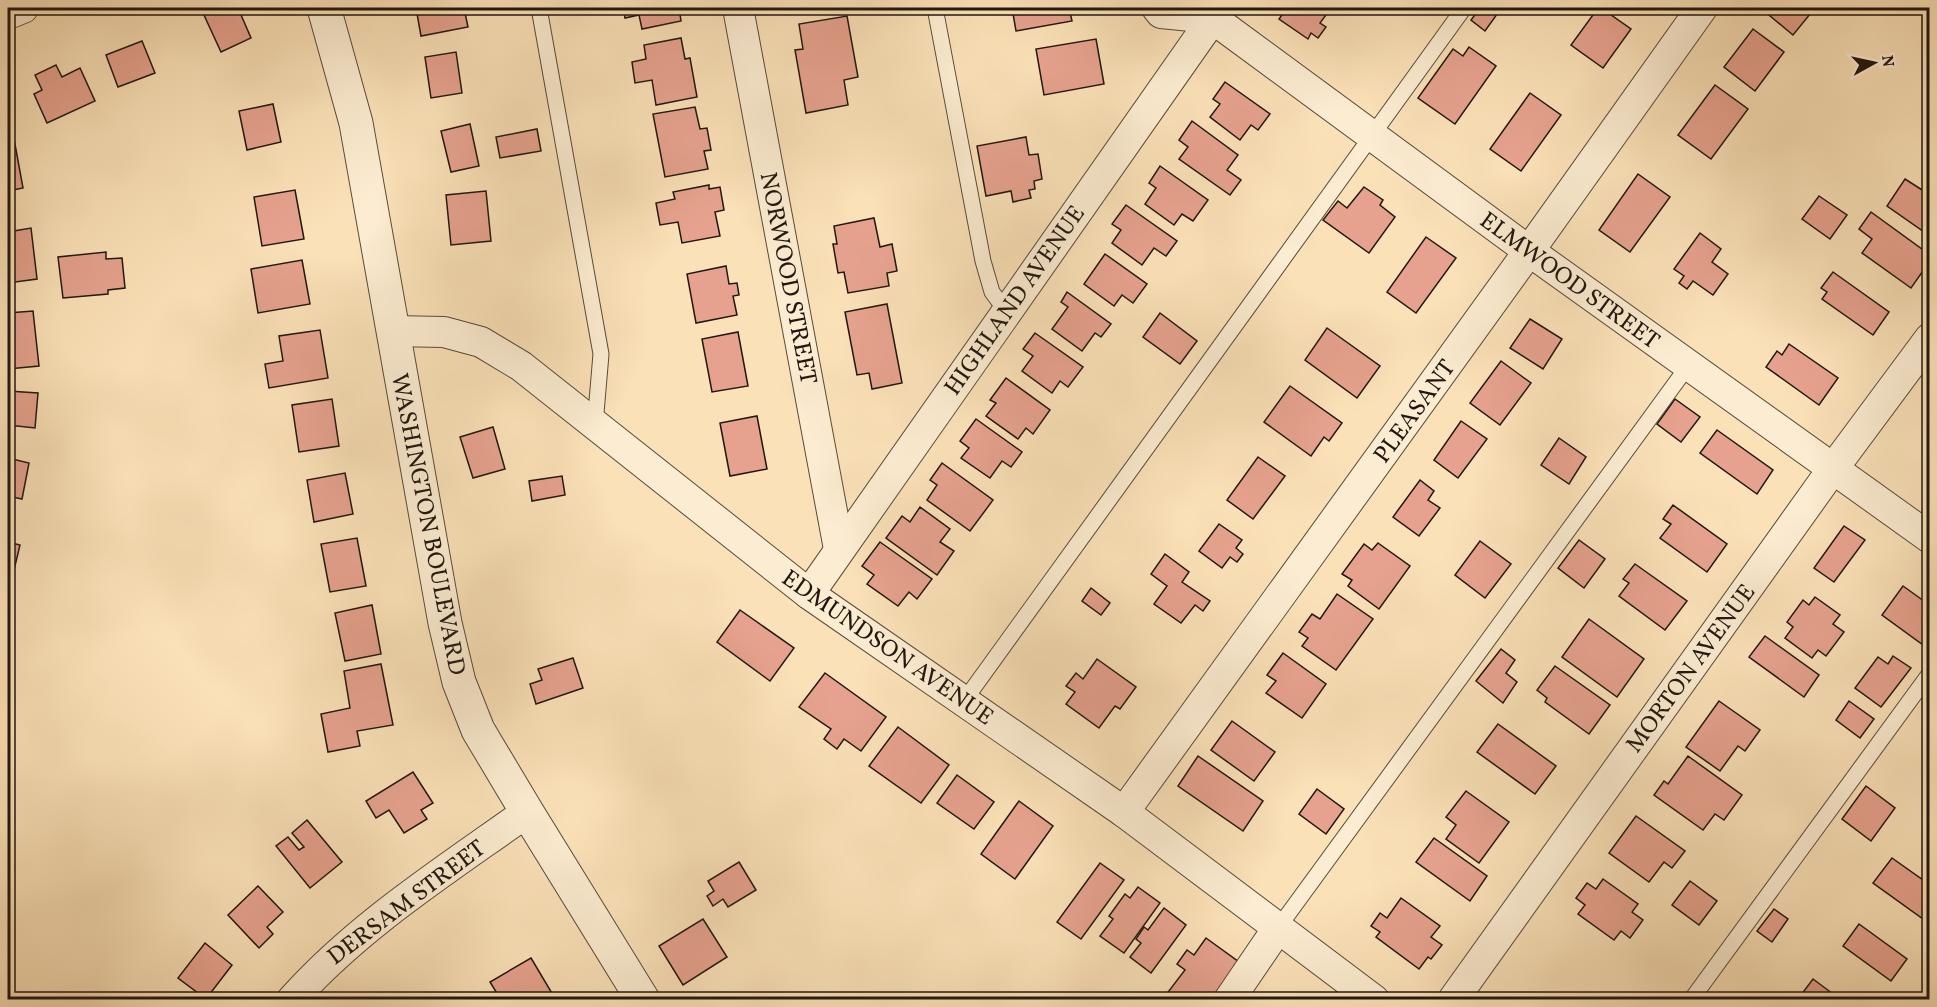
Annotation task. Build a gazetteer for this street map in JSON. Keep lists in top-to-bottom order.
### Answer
{
  "streets": {
    "street": [
      "NORWOOD STREET",
      "ELMWOOD STREET",
      "HIGHLAND AVENUE",
      "PLEASANT",
      "WASHINGTON BOULEVARD",
      "EDMUNDSON AVENUE",
      "MORTON AVENUE",
      "DERSAM STREET"
    ]
  },
  "crossings": [
    ["NORWOOD STREET", "HIGHLAND AVENUE"],
    ["ELMWOOD STREET", "HIGHLAND AVENUE"],
    ["ELMWOOD STREET", "PLEASANT"],
    ["ELMWOOD STREET", "MORTON AVENUE"],
    ["HIGHLAND AVENUE", "EDMUNDSON AVENUE"],
    ["PLEASANT", "EDMUNDSON AVENUE"],
    ["WASHINGTON BOULEVARD", "EDMUNDSON AVENUE"],
    ["WASHINGTON BOULEVARD", "DERSAM STREET"]
  ],
  "north": "right"
}
